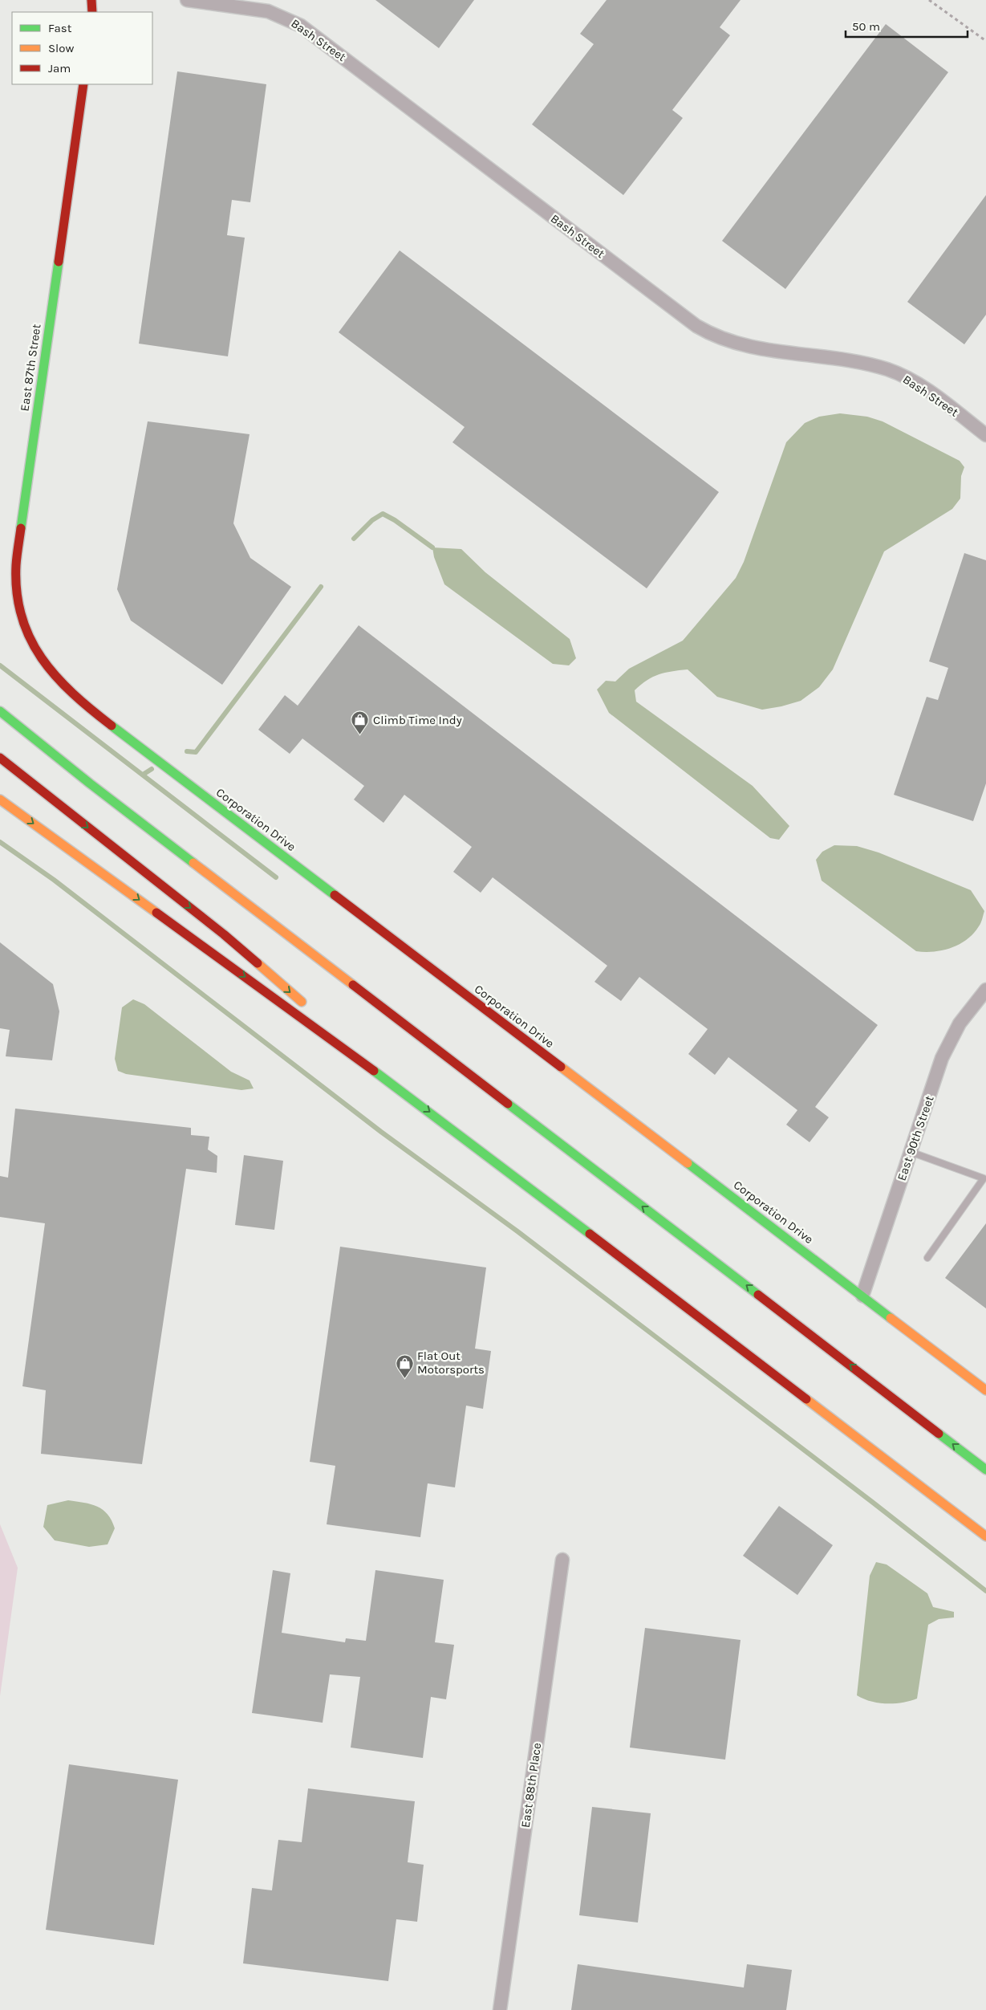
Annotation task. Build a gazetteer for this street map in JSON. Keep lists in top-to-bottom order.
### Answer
{
  "streets": {
    "main road": ["East 87th Street", "Corporation Drive"],
    "street": ["Bash Street", "East 90th Street", "East 88th Place"]
  },
  "crossings": [
    ["East 87th Street", "Corporation Drive"],
    ["Corporation Drive", "East 90th Street"]
  ],
  "places": {
    "shop": ["Climb Time Indy", "Flat Out Motorsports"]
  },
  "legend": ["Fast", "Slow", "Jam"],
  "scale_bar": "50 m"
}
